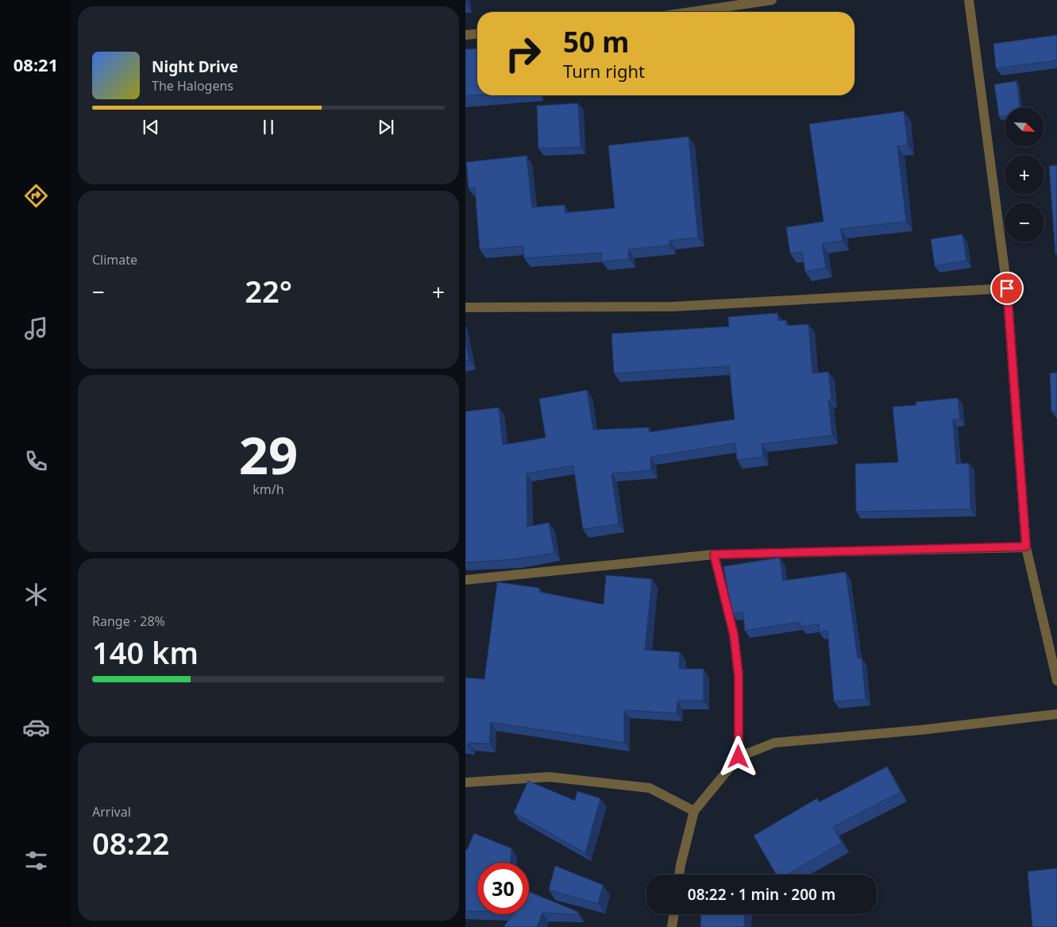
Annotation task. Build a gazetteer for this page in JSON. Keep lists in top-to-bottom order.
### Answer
{
  "north": "bottom right",
  "page": {
    "tabs": "08:21",
    "turn": ["50 m", "Turn right"],
    "song": ["Night Drive", "The Halogens"],
    "map_buttons": ["+", "−"],
    "tile": [
      "Climate",
      ["29", "km/h"],
      ["Range · 28%", "140 km"],
      ["Arrival", "08:22"]
    ],
    "heat": ["−", "22°", "+"],
    "limit": "30",
    "trip": "08:22 · 1 min · 200 m"
  }
}
